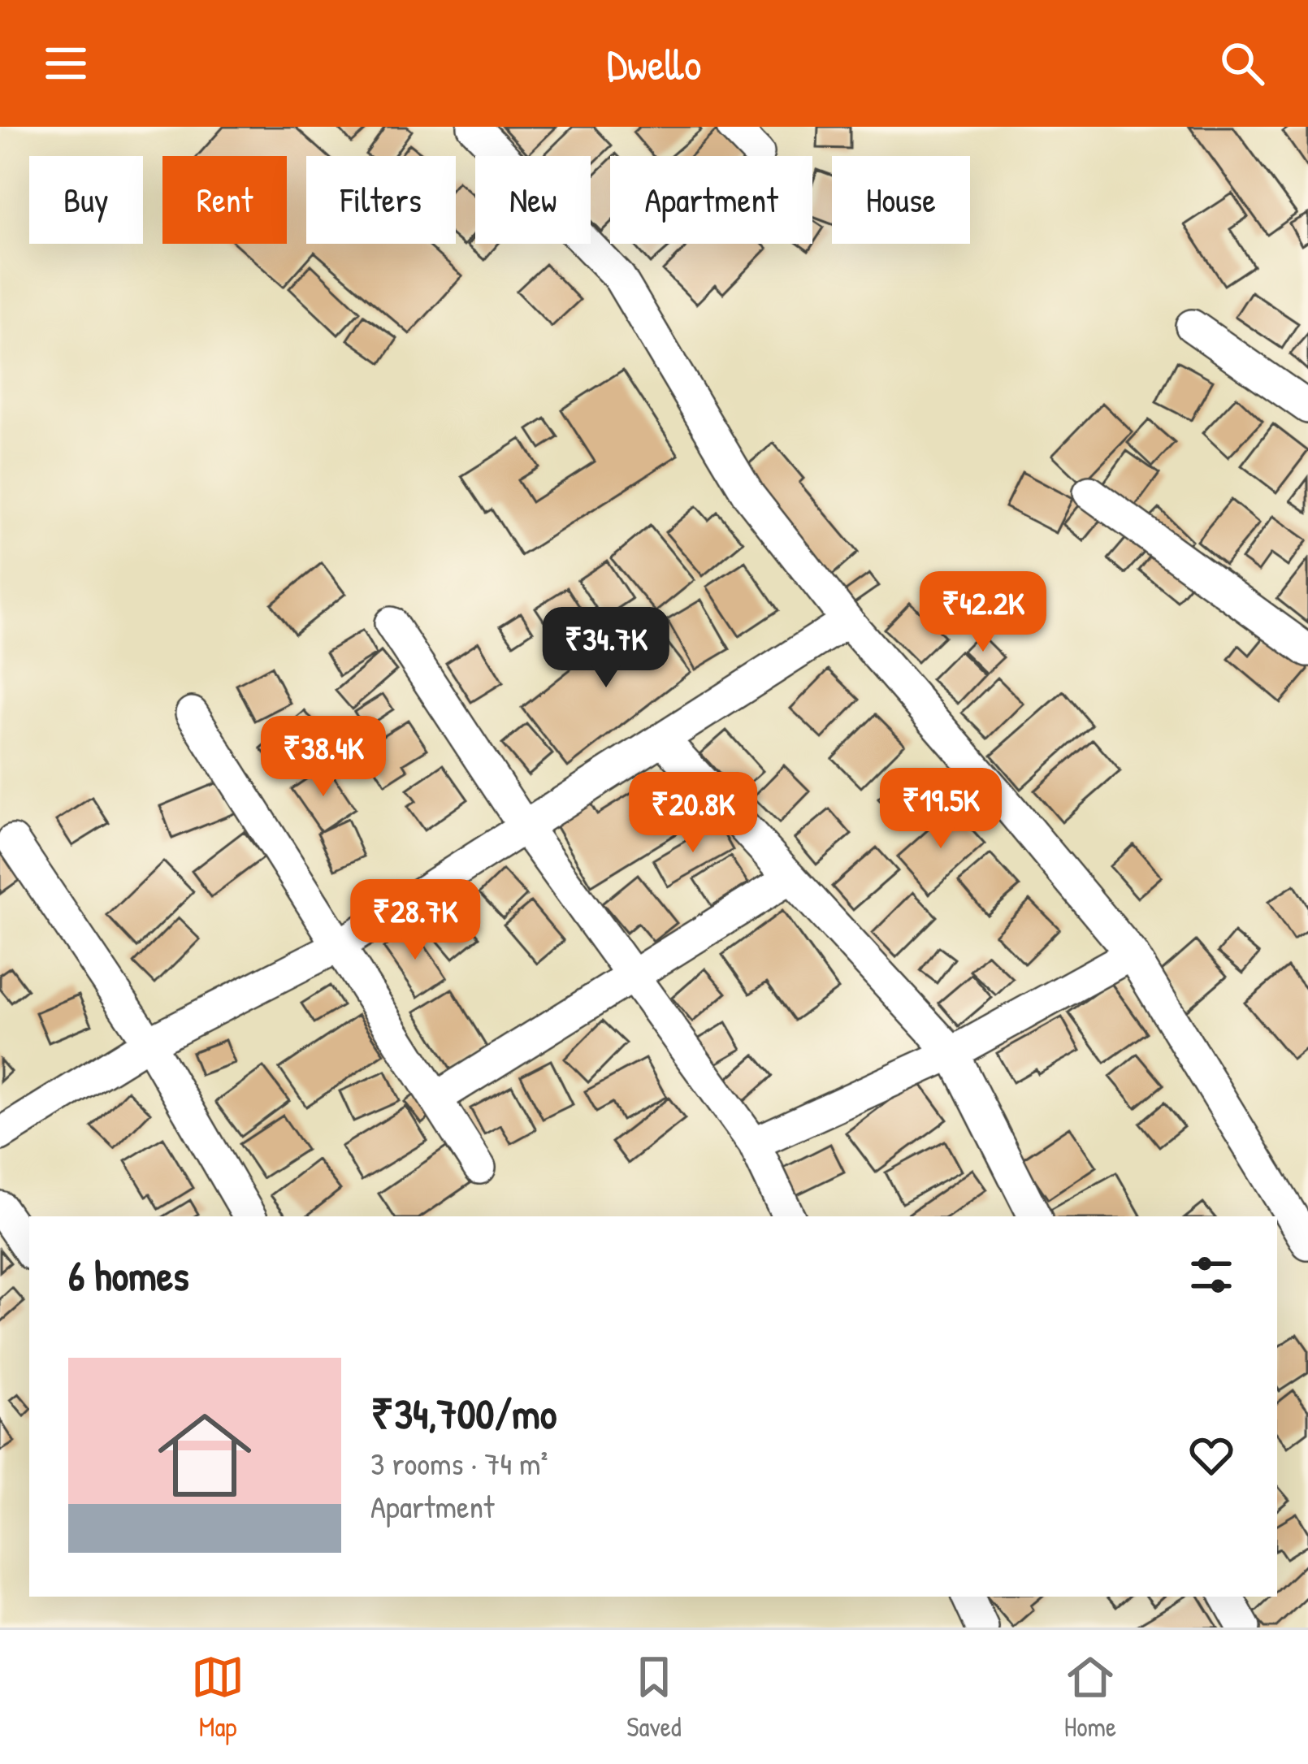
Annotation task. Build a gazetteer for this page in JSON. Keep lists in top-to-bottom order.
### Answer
{
  "page": {
    "header": "Dwello",
    "chip": [
      "Buy",
      "Rent",
      "Filters",
      "New",
      "Apartment",
      "House"
    ],
    "price": [
      "₹42.2K",
      "₹34.7K",
      "₹38.4K",
      "₹19.5K",
      "₹20.8K",
      "₹28.7K"
    ],
    "heading": "6 homes",
    "list": [
      {
        "name": "₹34,700/mo",
        "note": "3 rooms · 74 m² · Apartment"
      }
    ],
    "tabs": ["Map", "Saved", "Home"]
  }
}
